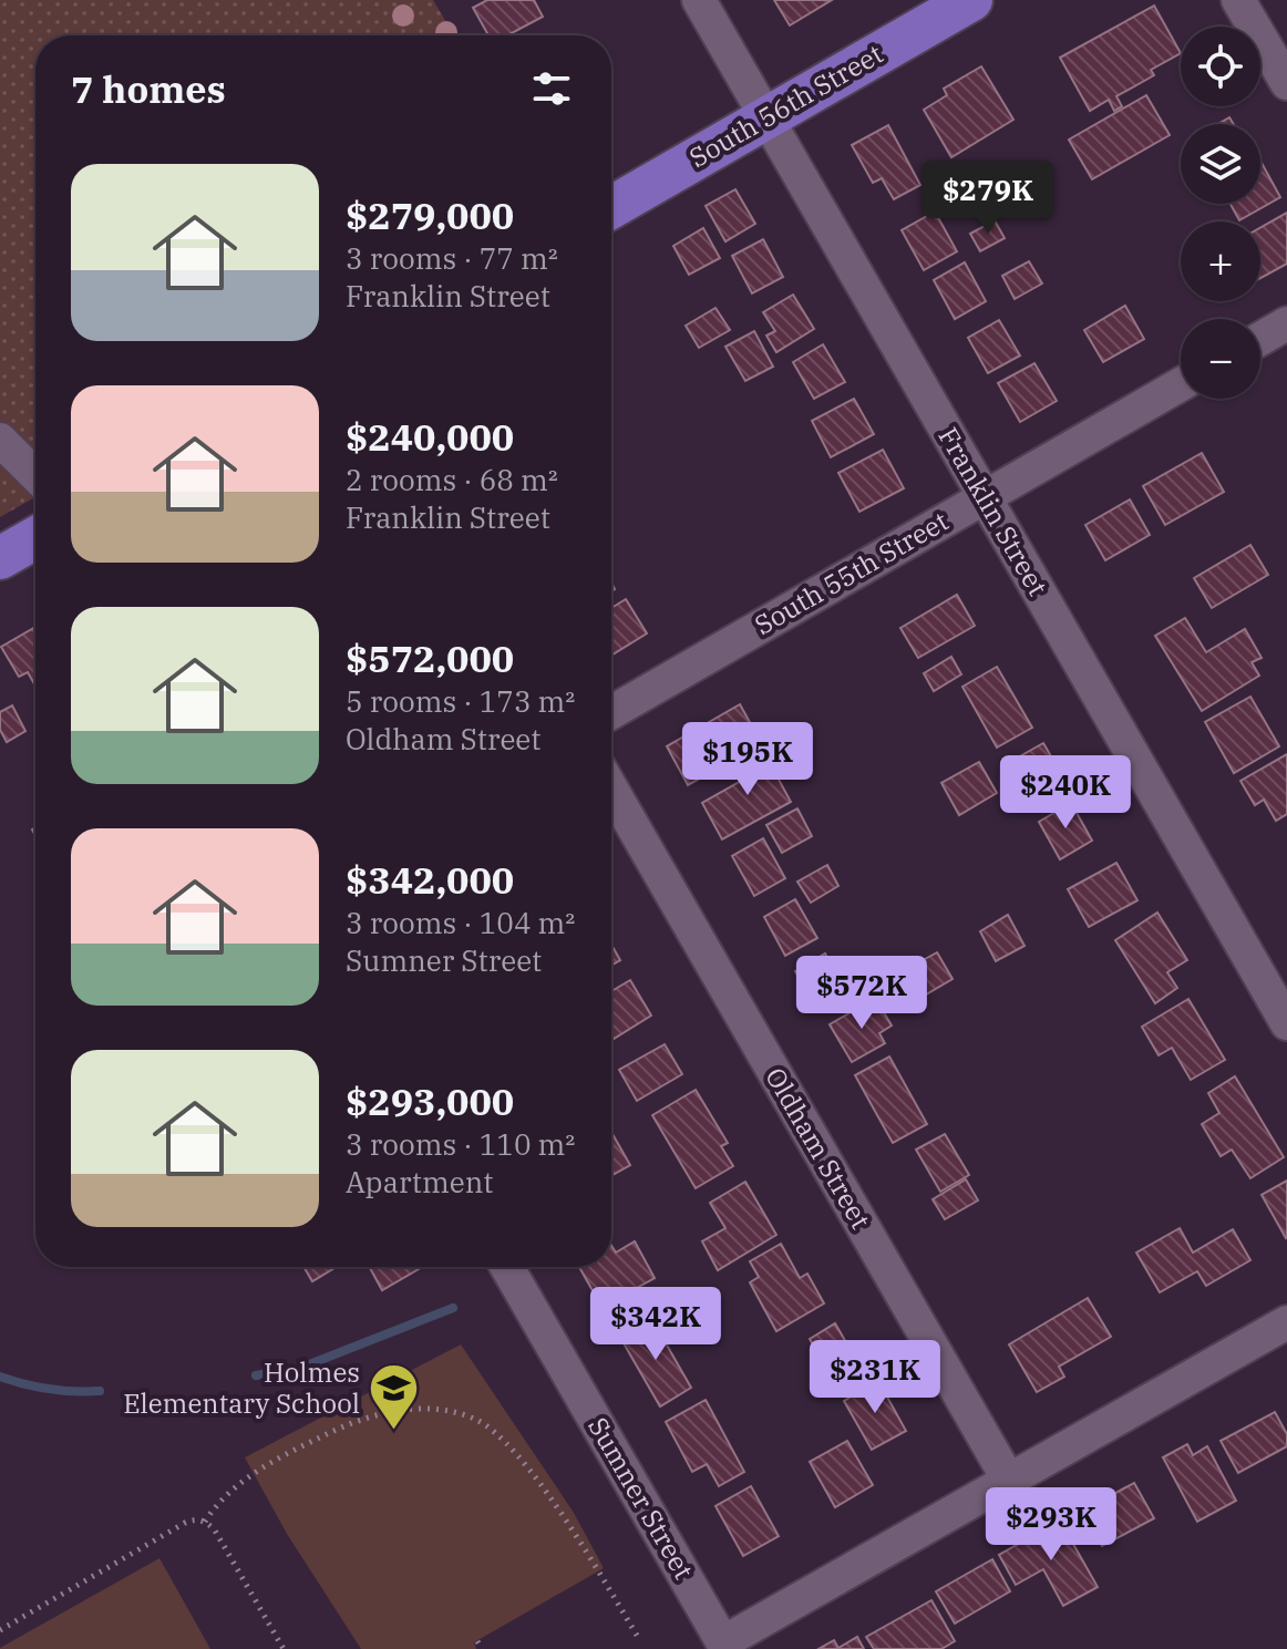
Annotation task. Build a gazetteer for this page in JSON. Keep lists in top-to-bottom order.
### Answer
{
  "streets": {
    "main road": ["South 56th Street"],
    "street": [
      "Franklin Street",
      "South 55th Street",
      "Oldham Street",
      "Sumner Street"
    ]
  },
  "crossings": [
    ["South 56th Street", "Franklin Street"],
    ["Franklin Street", "South 55th Street"]
  ],
  "places": {
    "school or university": ["Holmes Elementary School"]
  },
  "page": {
    "map_buttons": ["+", "−"],
    "heading": "7 homes",
    "list": [
      {
        "name": "$279,000",
        "note": "3 rooms · 77 m² · Franklin Street"
      },
      {
        "name": "$240,000",
        "note": "2 rooms · 68 m² · Franklin Street"
      },
      {
        "name": "$572,000",
        "note": "5 rooms · 173 m² · Oldham Street"
      },
      {
        "name": "$342,000",
        "note": "3 rooms · 104 m² · Sumner Street"
      },
      {
        "name": "$293,000",
        "note": "3 rooms · 110 m² · Apartment"
      }
    ],
    "price": [
      "$279K",
      "$195K",
      "$240K",
      "$572K",
      "$342K",
      "$231K",
      "$293K"
    ]
  }
}
